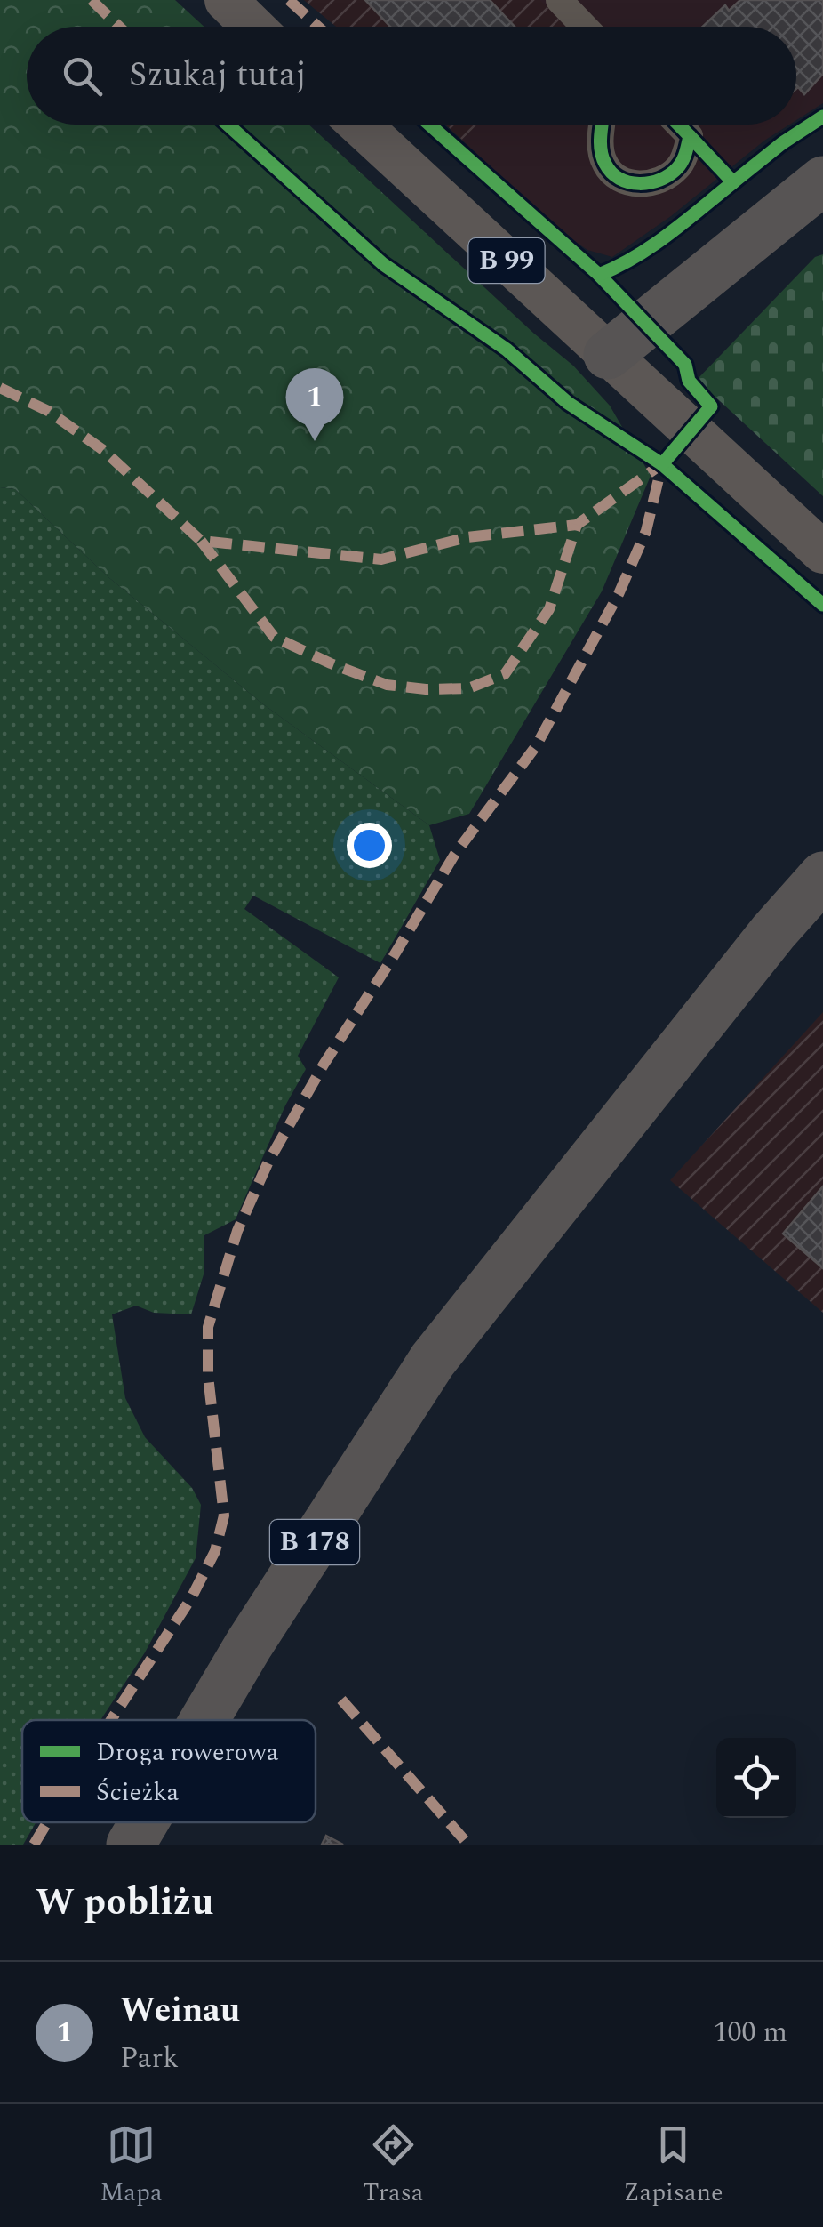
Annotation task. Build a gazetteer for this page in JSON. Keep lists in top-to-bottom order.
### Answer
{
  "streets": {
    "highway": ["B 178"],
    "main road": ["B 99"]
  },
  "legend": ["Droga rowerowa", "Ścieżka"],
  "page": {
    "search": "Szukaj tutaj",
    "pins": "1",
    "heading": "W pobliżu",
    "list": [
      {
        "mark": "1",
        "name": "Weinau",
        "note": "Park",
        "value": "100 m"
      }
    ],
    "nav": ["Mapa", "Trasa", "Zapisane"]
  }
}
